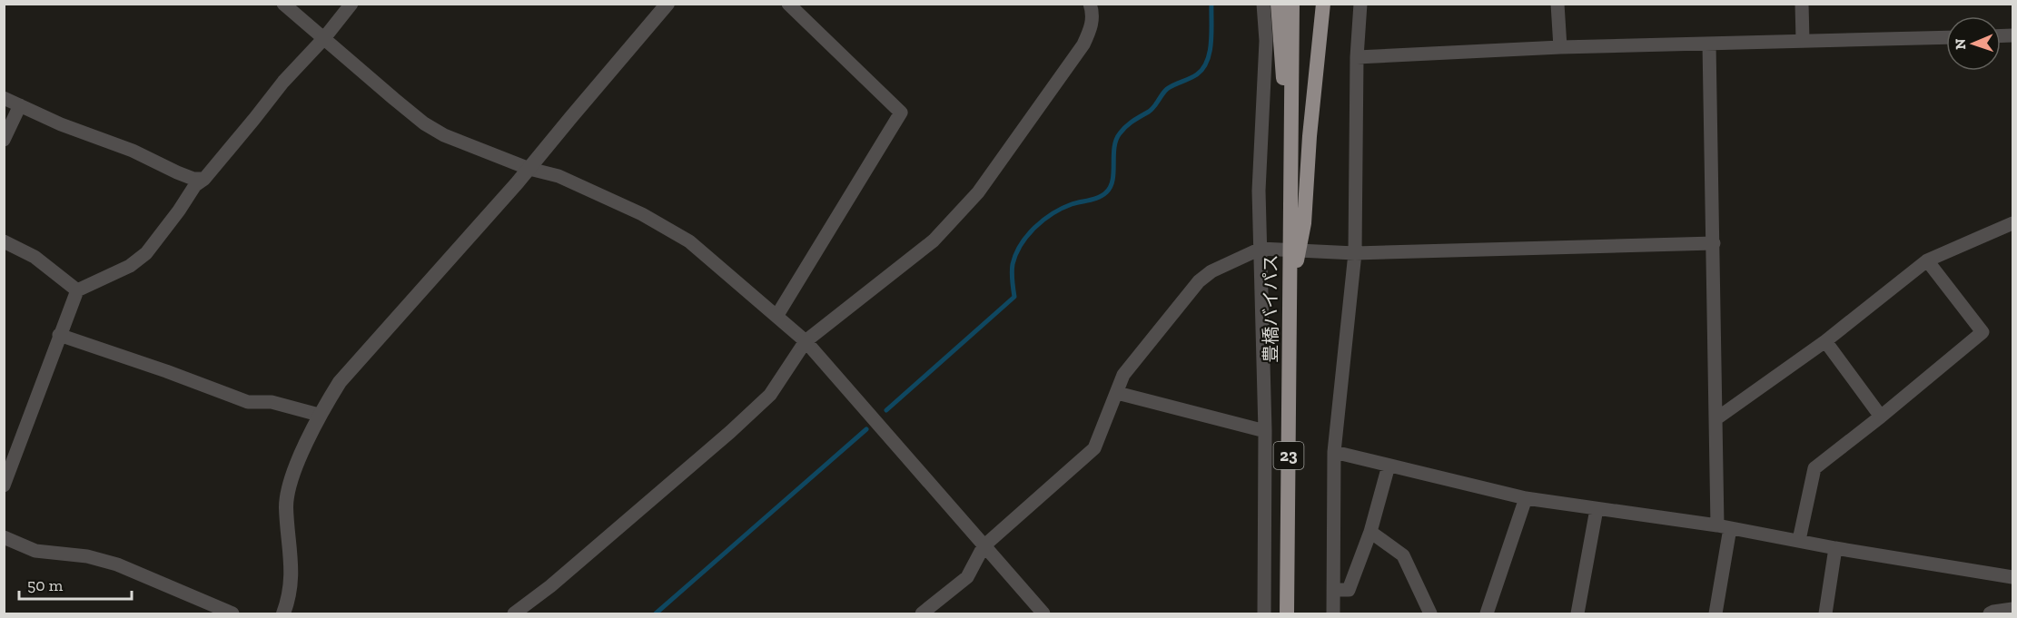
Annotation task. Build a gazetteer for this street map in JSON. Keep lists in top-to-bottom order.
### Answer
{
  "streets": {
    "highway": ["豊橋バイパス", "23"]
  },
  "crossings": [
    ["豊橋バイパス", "23"]
  ],
  "scale_bar": "50 m",
  "north": "left"
}
